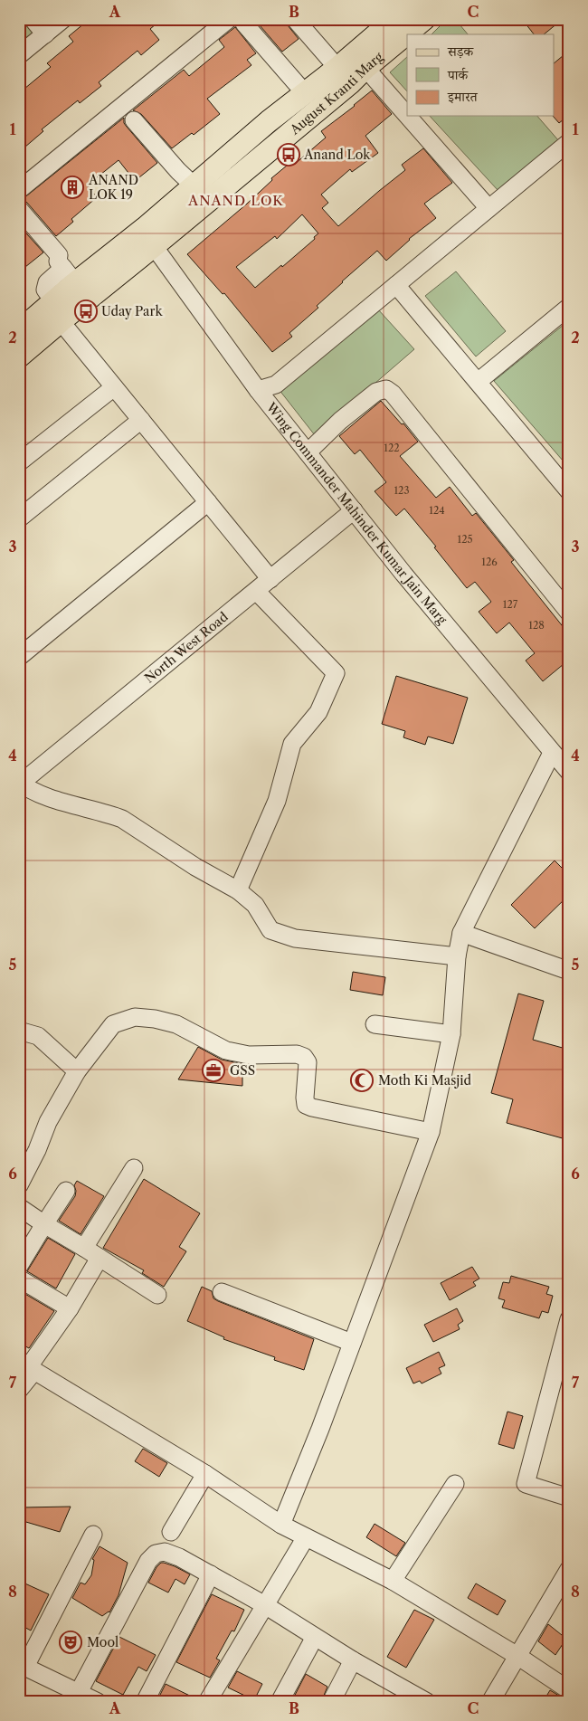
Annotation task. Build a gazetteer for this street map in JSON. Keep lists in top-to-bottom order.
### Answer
{
  "streets": {
    "main road": ["August Kranti Marg"],
    "street": ["Wing Commander Mahinder Kumar Jain Marg", "North West Road"]
  },
  "crossings": [
    ["August Kranti Marg", "Wing Commander Mahinder Kumar Jain Marg"],
    ["Wing Commander Mahinder Kumar Jain Marg", "North West Road"]
  ],
  "districts": ["ANAND LOK"],
  "places": {
    "bus stop": ["Anand Lok", "Uday Park"],
    "building": ["ANAND LOK 19"],
    "office": ["GSS"],
    "mosque": ["Moth Ki Masjid"],
    "theatre": ["Mool"]
  },
  "house_numbers": [
    "122",
    "123",
    "124",
    "125",
    "126",
    "127",
    "128"
  ],
  "legend": ["सड़क", "पार्क", "इमारत"],
  "grid": {
    "columns": ["A", "B", "C"],
    "rows": [
      "1",
      "2",
      "3",
      "4",
      "5",
      "6",
      "7",
      "8"
    ]
  }
}
